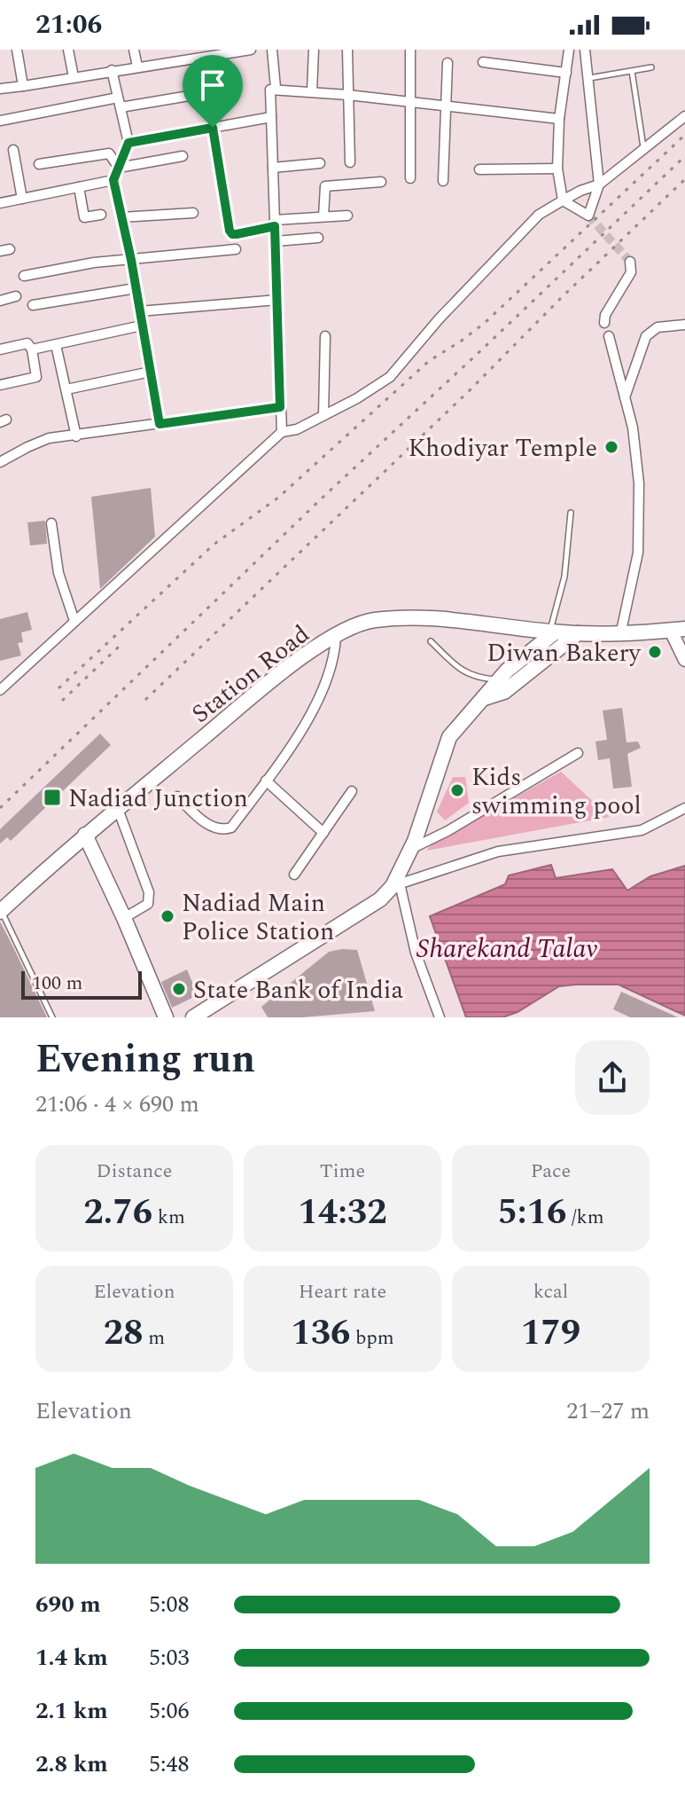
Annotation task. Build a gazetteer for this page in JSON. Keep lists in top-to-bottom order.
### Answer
{
  "streets": {
    "main road": ["Station Road"]
  },
  "water": ["Sharekand Talav"],
  "places": {
    "other": [
      "Khodiyar Temple",
      "Diwan Bakery",
      "Kids swimming pool",
      "Nadiad Main Police Station",
      "State Bank of India"
    ],
    "transit": ["Nadiad Junction"]
  },
  "scale_bar": "100 m",
  "page": {
    "status": "21:06",
    "scale": "100 m",
    "heading": ["Evening run", "21:06 · 4 × 690 m"],
    "stats": [
      ["Distance", "2.76 km"],
      ["Time", "14:32"],
      ["Pace", "5:16 /km"],
      ["Elevation", "28 m"],
      ["Heart rate", "136 bpm"],
      ["kcal", "179"]
    ],
    "chart": ["Elevation", "21–27 m"],
    "list": [
      {
        "name": "690 m",
        "note": "5:08"
      },
      {
        "name": "1.4 km",
        "note": "5:03"
      },
      {
        "name": "2.1 km",
        "note": "5:06"
      },
      {
        "name": "2.8 km",
        "note": "5:48"
      }
    ]
  }
}
